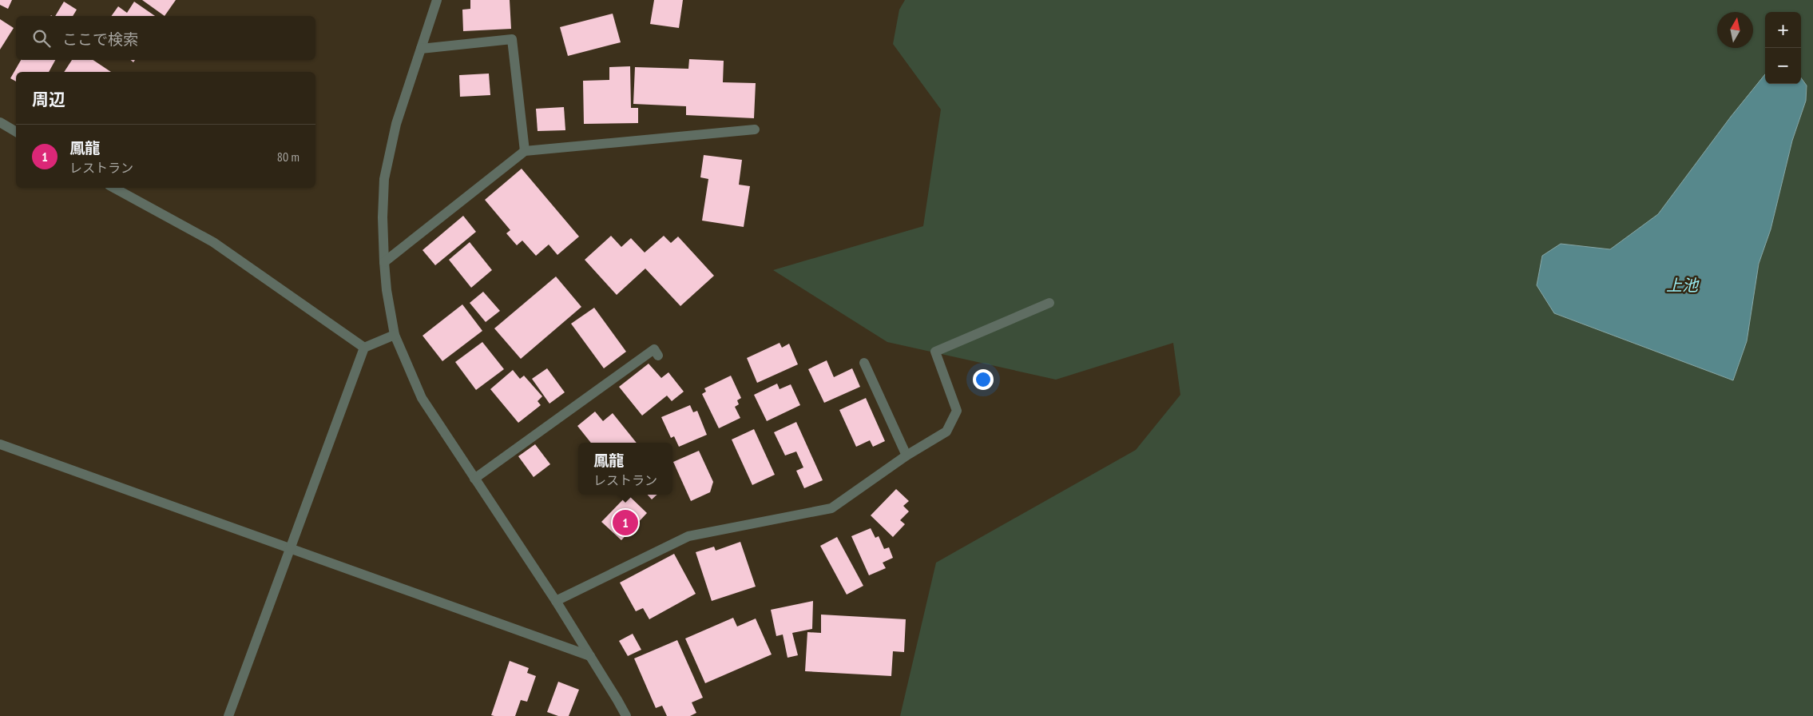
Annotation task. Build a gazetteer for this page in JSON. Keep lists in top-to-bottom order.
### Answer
{
  "water": ["上池"],
  "north": "top",
  "page": {
    "map_buttons": ["+", "−"],
    "search": "ここで検索",
    "heading": "周辺",
    "list": [
      {
        "mark": "1",
        "name": "鳳龍",
        "note": "レストラン",
        "value": "80 m"
      }
    ],
    "popup": ["鳳龍", "レストラン"],
    "pins": "1"
  }
}
